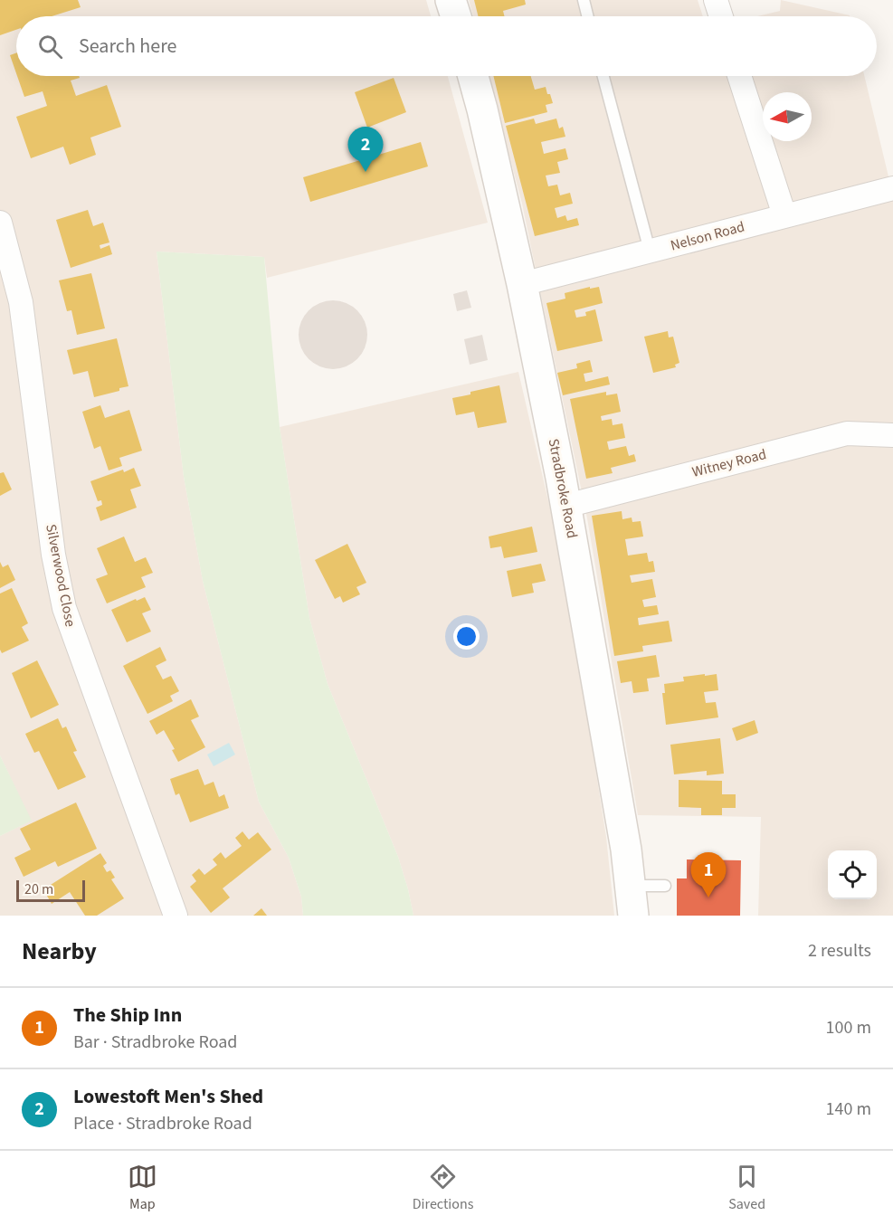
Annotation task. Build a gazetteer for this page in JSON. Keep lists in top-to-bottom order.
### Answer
{
  "streets": {
    "main road": ["Stradbroke Road"],
    "street": ["Nelson Road", "Witney Road", "Silverwood Close"]
  },
  "crossings": [
    ["Nelson Road", "Stradbroke Road"],
    ["Witney Road", "Stradbroke Road"]
  ],
  "scale_bar": "20 m",
  "north": "left",
  "page": {
    "search": "Search here",
    "pins": ["2", "1"],
    "scale": "20 m",
    "heading": ["Nearby", "2 results"],
    "list": [
      {
        "mark": "1",
        "name": "The Ship Inn",
        "note": "Bar · Stradbroke Road",
        "value": "100 m"
      },
      {
        "mark": "2",
        "name": "Lowestoft Men's Shed",
        "note": "Place · Stradbroke Road",
        "value": "140 m"
      }
    ],
    "nav": ["Map", "Directions", "Saved"]
  }
}
